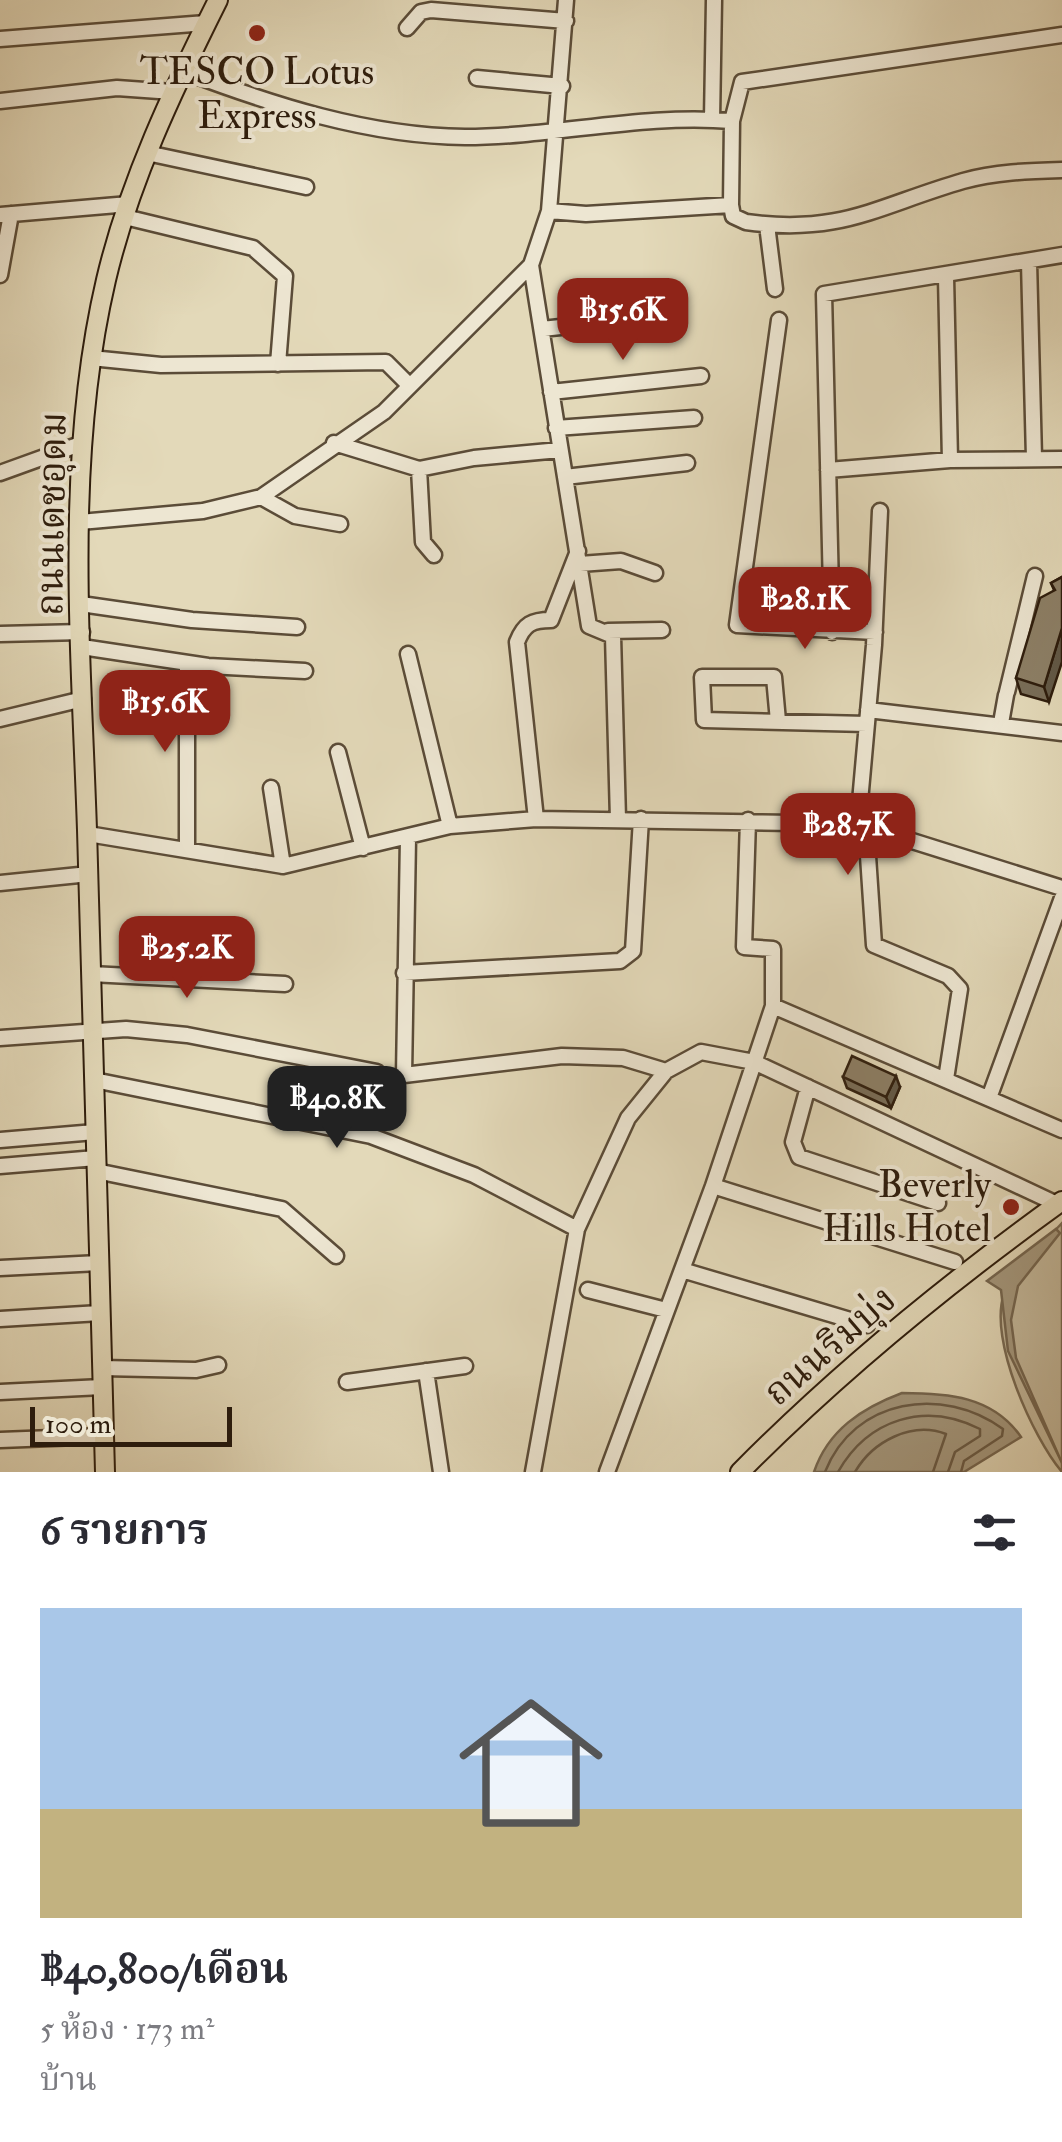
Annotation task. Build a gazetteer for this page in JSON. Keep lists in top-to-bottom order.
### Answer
{
  "streets": {
    "main road": ["ถนนเดชอุดม", "ถนนริมบุ่ง"]
  },
  "places": ["TESCO Lotus Express", "Beverly Hills Hotel"],
  "scale_bar": "100 m",
  "page": {
    "price": [
      "฿15.6K",
      "฿28.1K",
      "฿15.6K",
      "฿28.7K",
      "฿25.2K",
      "฿40.8K"
    ],
    "scale": "100 m",
    "heading": "6 รายการ",
    "list": [
      {
        "name": "฿40,800/เดือน",
        "note": "5 ห้อง · 173 m² · บ้าน"
      }
    ]
  }
}
